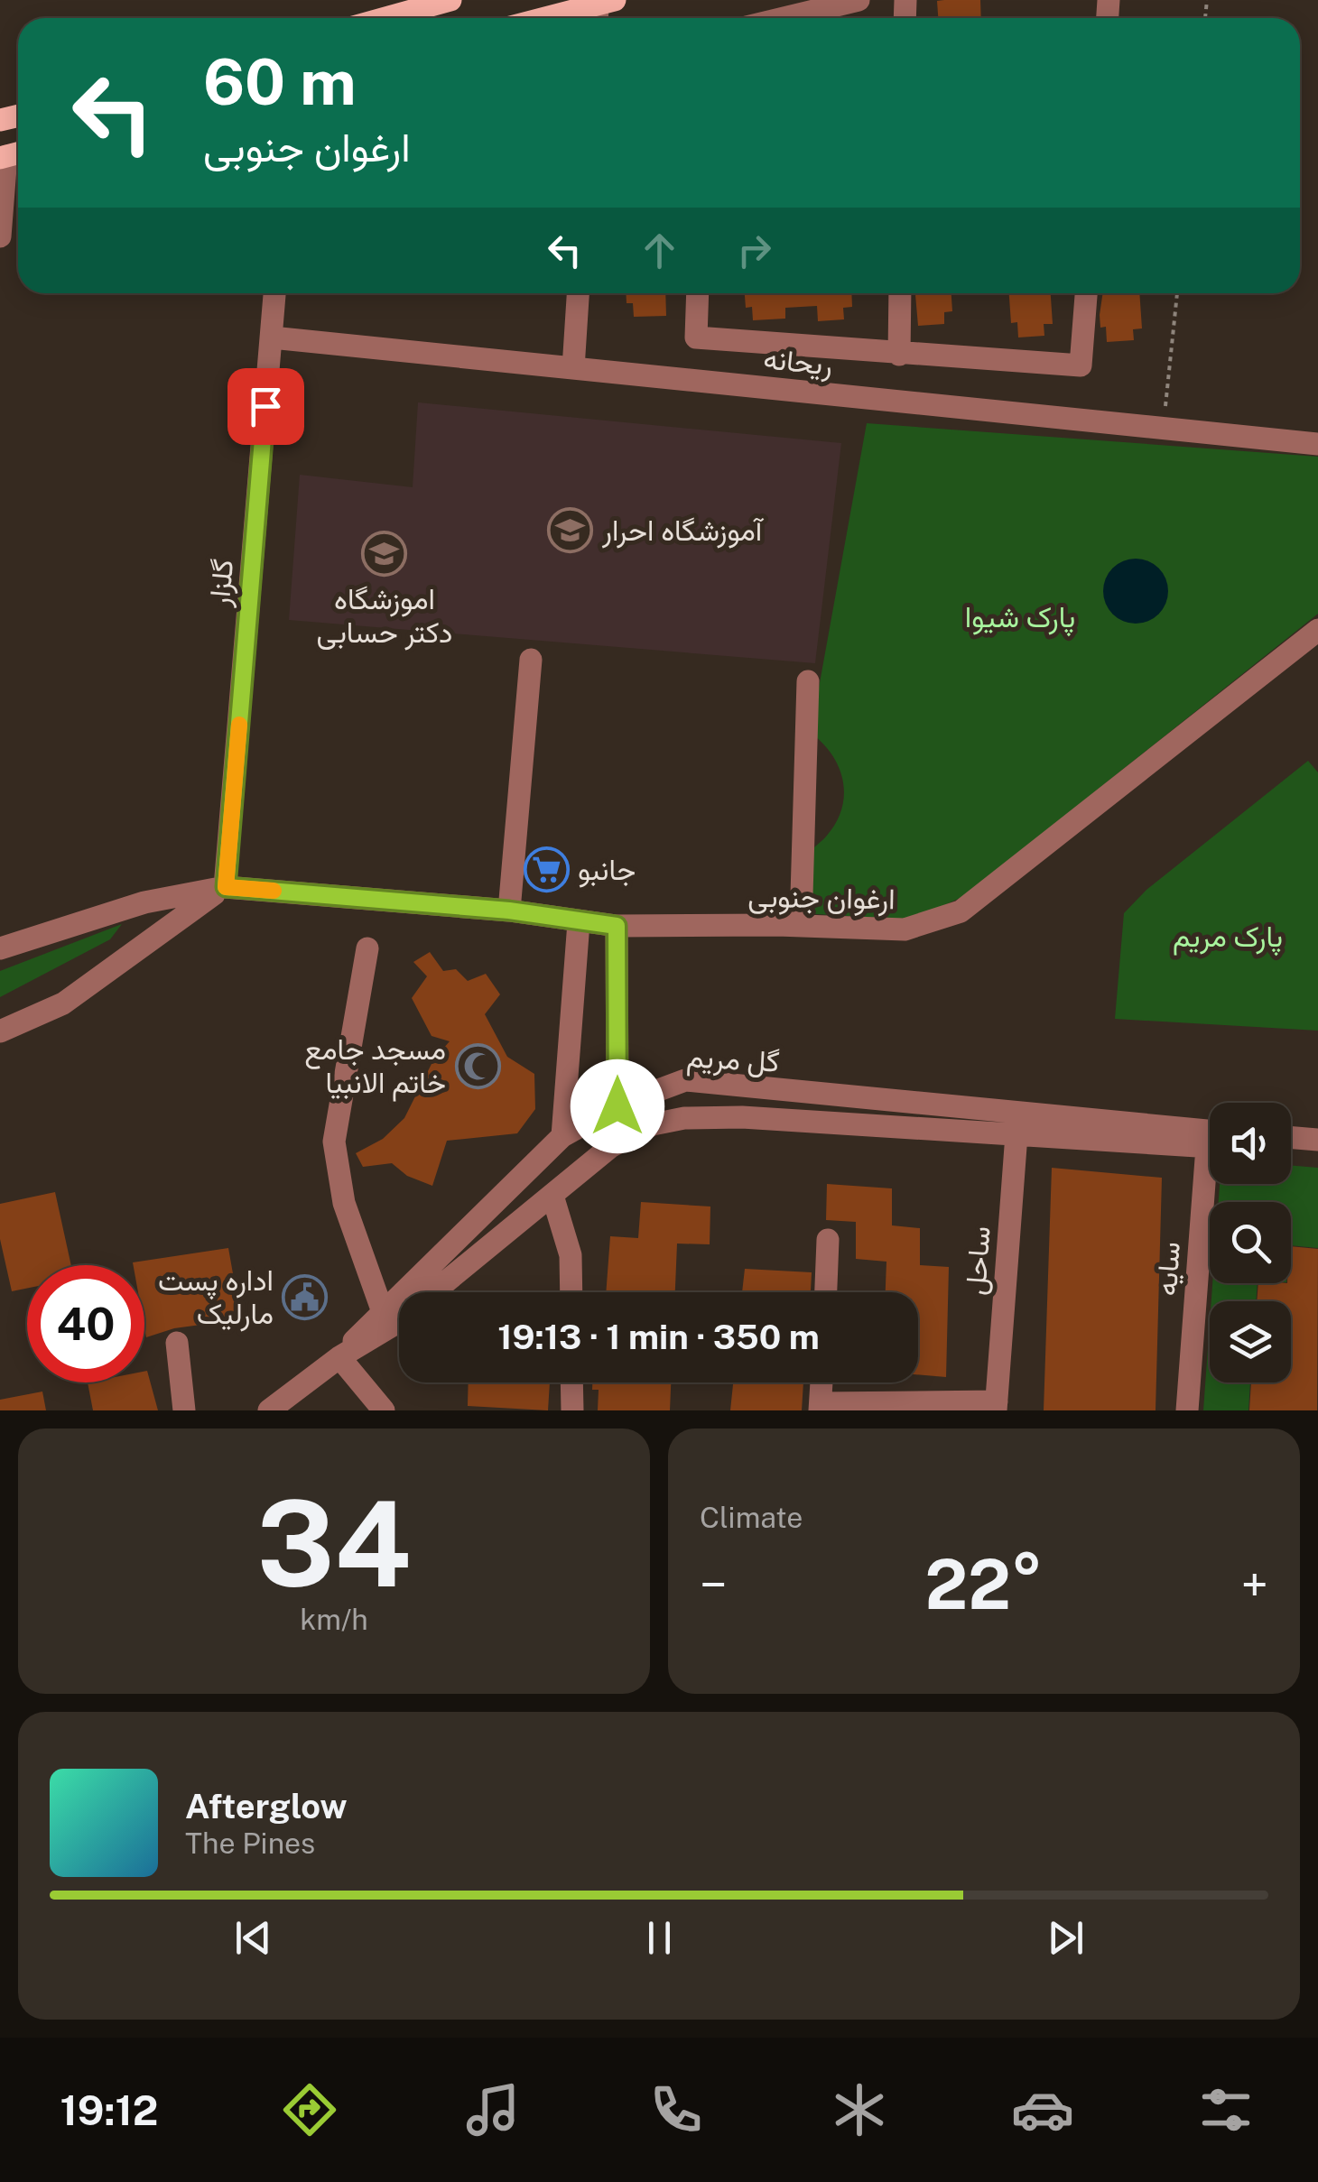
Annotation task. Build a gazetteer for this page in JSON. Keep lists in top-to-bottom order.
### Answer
{
  "streets": {
    "street": [
      "ریحانه",
      "گلزار",
      "ارغوان جنوبی",
      "گل مریم",
      "ساحل",
      "سایه"
    ]
  },
  "crossings": [
    ["ریحانه", "گلزار"],
    ["گلزار", "ارغوان جنوبی"],
    ["گل مریم", "ساحل"]
  ],
  "parks": ["پارک شیوا", "پارک مریم"],
  "places": {
    "school or university": ["آموزشگاه احرار", "اموزشگاه دکتر حسابی"],
    "supermarket": ["جانبو"],
    "mosque": ["مسجد جامع خاتم الانبیا"],
    "public building": ["اداره پست مارلیک"]
  },
  "page": {
    "turn": ["60 m", "ارغوان جنوبی"],
    "limit": "40",
    "trip": "19:13 · 1 min · 350 m",
    "tile": [
      ["34", "km/h"],
      "Climate"
    ],
    "heat": ["−", "22°", "+"],
    "song": ["Afterglow", "The Pines"],
    "tabs": "19:12"
  }
}
